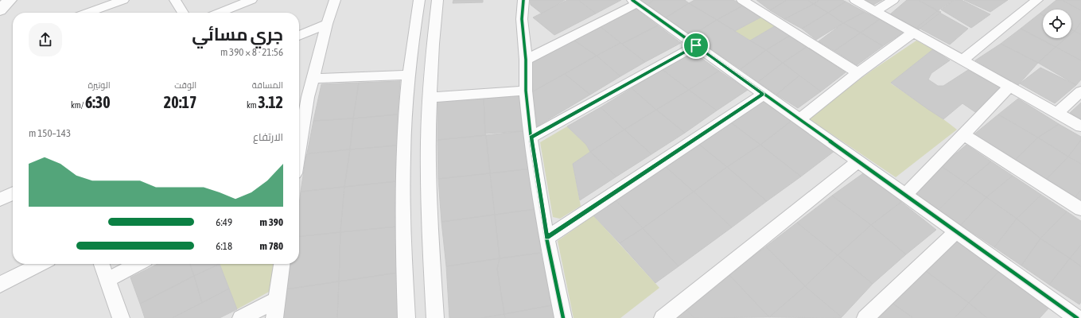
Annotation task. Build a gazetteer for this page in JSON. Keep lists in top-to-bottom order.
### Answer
{
  "page": {
    "heading": ["جري مسائي", "21:56 · 8 × 390 m"],
    "stats": [
      ["المسافة", "3.12 km"],
      ["الوقت", "20:17"],
      ["الوتيرة", "6:30 /km"]
    ],
    "chart": ["الارتفاع", "143–150 m"],
    "list": [
      {
        "name": "390 m",
        "note": "6:49"
      },
      {
        "name": "780 m",
        "note": "6:18"
      }
    ]
  }
}
